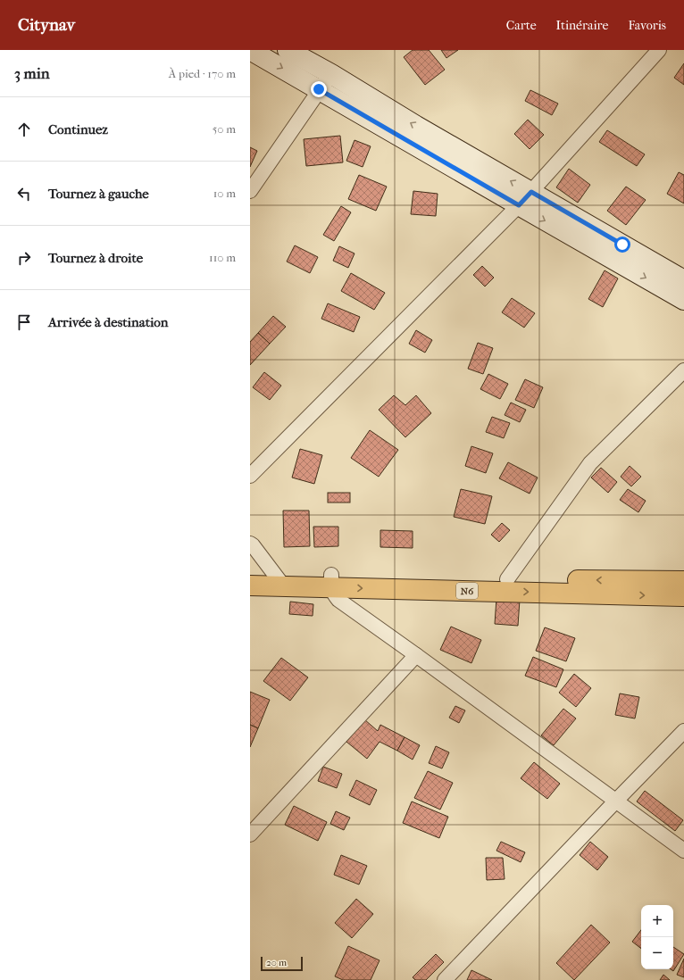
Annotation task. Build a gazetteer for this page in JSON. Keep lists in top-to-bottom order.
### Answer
{
  "streets": {
    "highway": ["N6"]
  },
  "scale_bar": "20 m",
  "page": {
    "header": "Citynav",
    "nav": ["Carte", "Itinéraire", "Favoris"],
    "heading": ["3 min", "À pied · 170 m"],
    "list": [
      ["Continuez", "50 m"],
      ["Tournez à gauche", "10 m"],
      ["Tournez à droite", "110 m"],
      "Arrivée à destination"
    ],
    "map_buttons": ["+", "−"],
    "scale": "20 m"
  }
}
